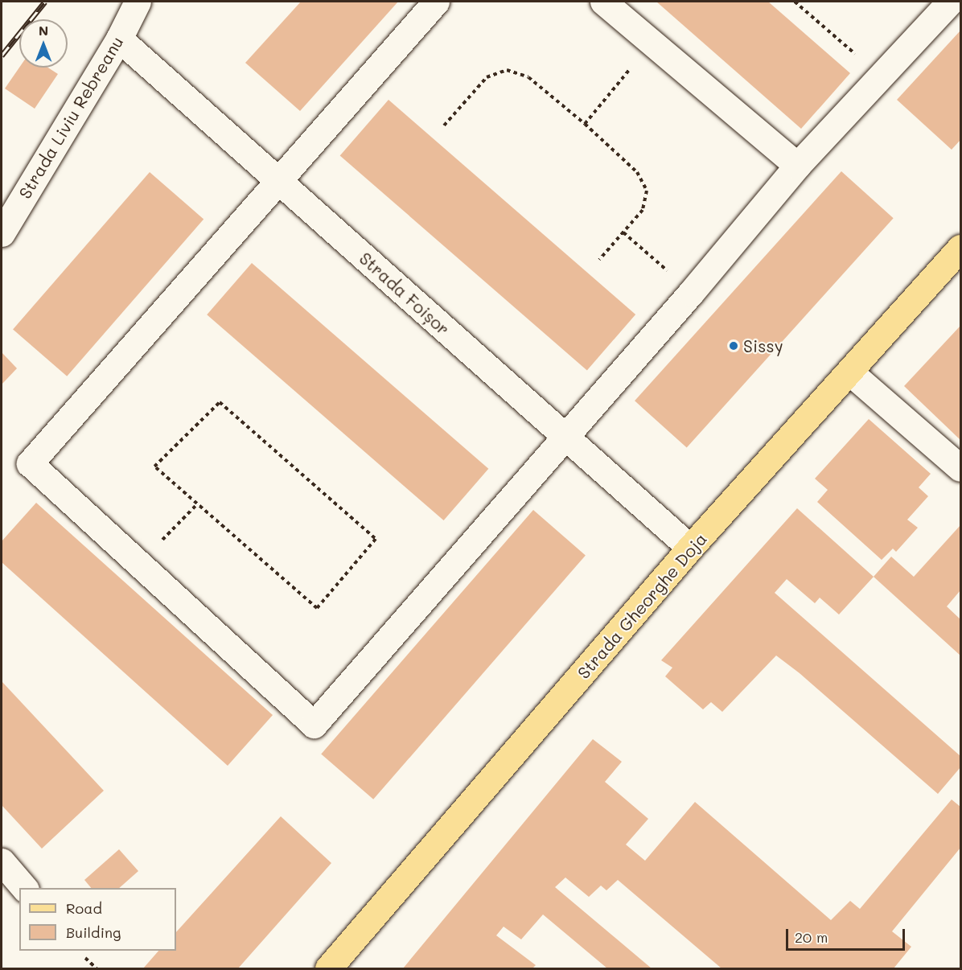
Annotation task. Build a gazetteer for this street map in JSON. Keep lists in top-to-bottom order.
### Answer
{
  "streets": {
    "main road": ["Strada Gheorghe Doja"],
    "street": ["Strada Liviu Rebreanu", "Strada Foișor"]
  },
  "crossings": [
    ["Strada Liviu Rebreanu", "Strada Foișor"],
    ["Strada Foișor", "Strada Gheorghe Doja"]
  ],
  "places": ["Sissy"],
  "legend": ["Road", "Building"],
  "scale_bar": "20 m",
  "north": "top"
}
